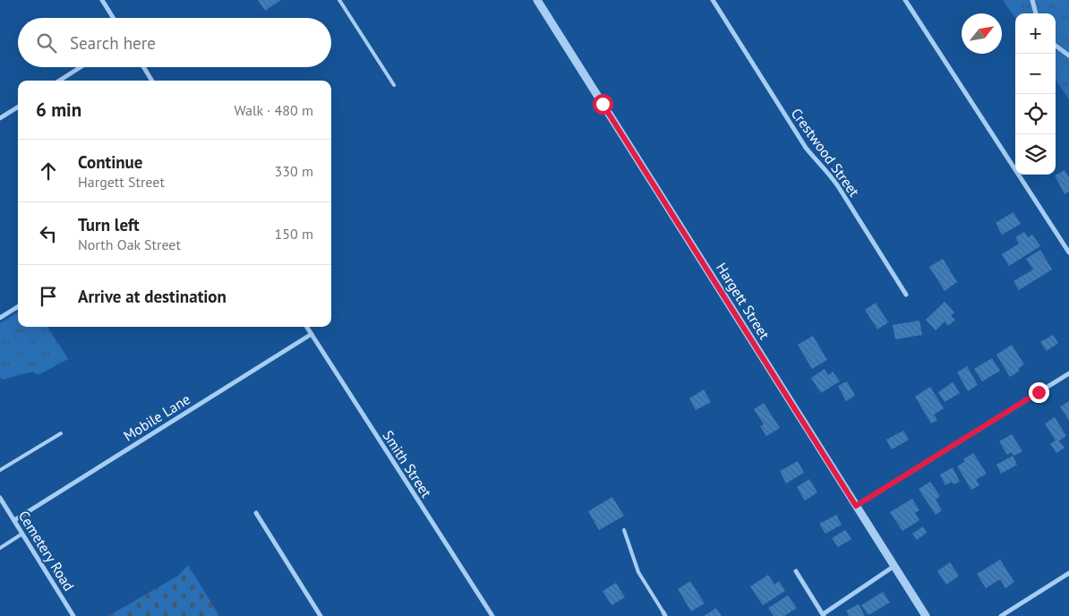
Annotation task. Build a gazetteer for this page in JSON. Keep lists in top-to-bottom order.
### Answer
{
  "streets": {
    "street": [
      "Crestwood Street",
      "Hargett Street",
      "Mobile Lane",
      "Smith Street",
      "Cemetery Road"
    ]
  },
  "crossings": [
    ["Mobile Lane", "Smith Street"],
    ["Mobile Lane", "Cemetery Road"]
  ],
  "north": "top right",
  "page": {
    "map_buttons": ["+", "−"],
    "search": "Search here",
    "heading": ["6 min", "Walk · 480 m"],
    "list": [
      ["Continue", "Hargett Street", "330 m"],
      ["Turn left", "North Oak Street", "150 m"],
      "Arrive at destination"
    ]
  }
}
